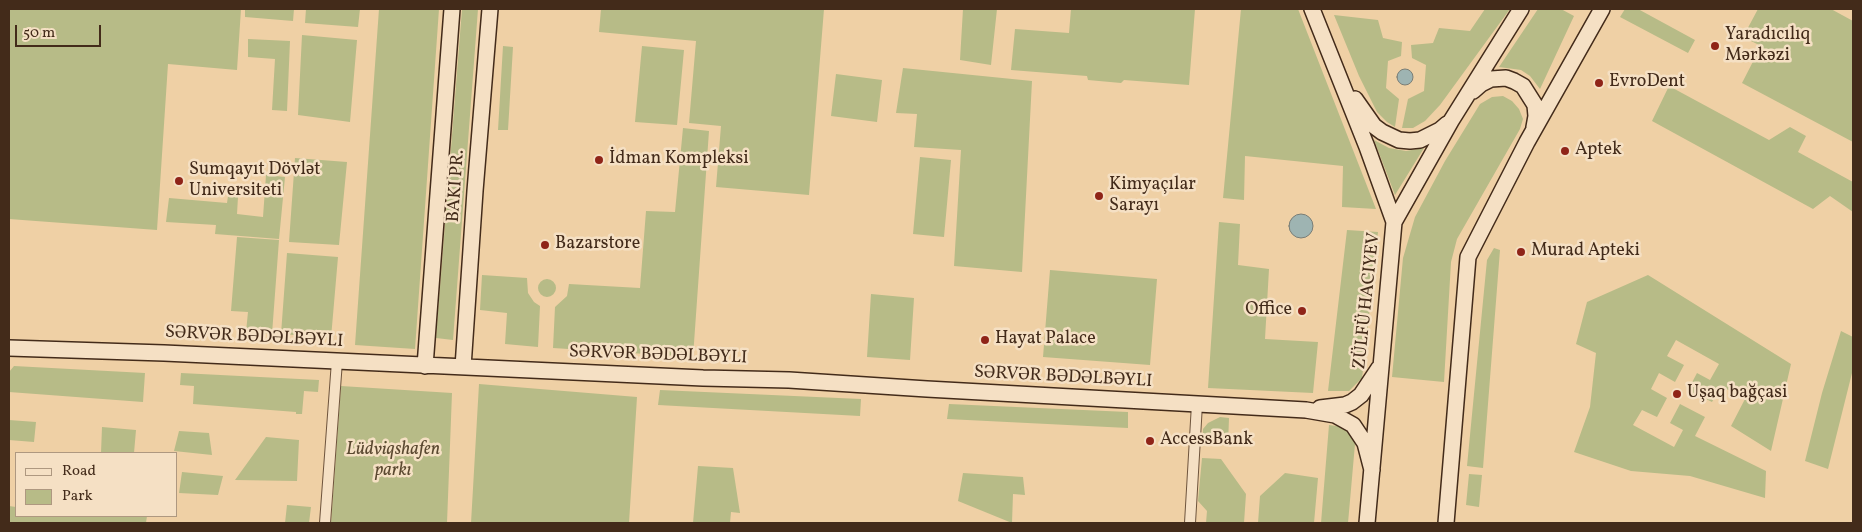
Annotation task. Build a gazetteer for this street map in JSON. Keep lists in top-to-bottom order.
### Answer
{
  "streets": {
    "street": ["SƏRVƏR BƏDƏLBƏYLI"]
  },
  "parks": ["Lüdviqshafen parkı"],
  "places": [
    "Yaradıcılıq Mərkəzi",
    "EvroDent",
    "Aptek",
    "İdman Kompleksi",
    "Sumqayıt Dövlət Universiteti",
    "Kimyaçılar Sarayı",
    "Bazarstore",
    "Murad Apteki",
    "Office",
    "Hayat Palace",
    "Uşaq bağçasi",
    "AccessBank"
  ],
  "legend": ["Road", "Park"],
  "scale_bar": "50 m"
}
